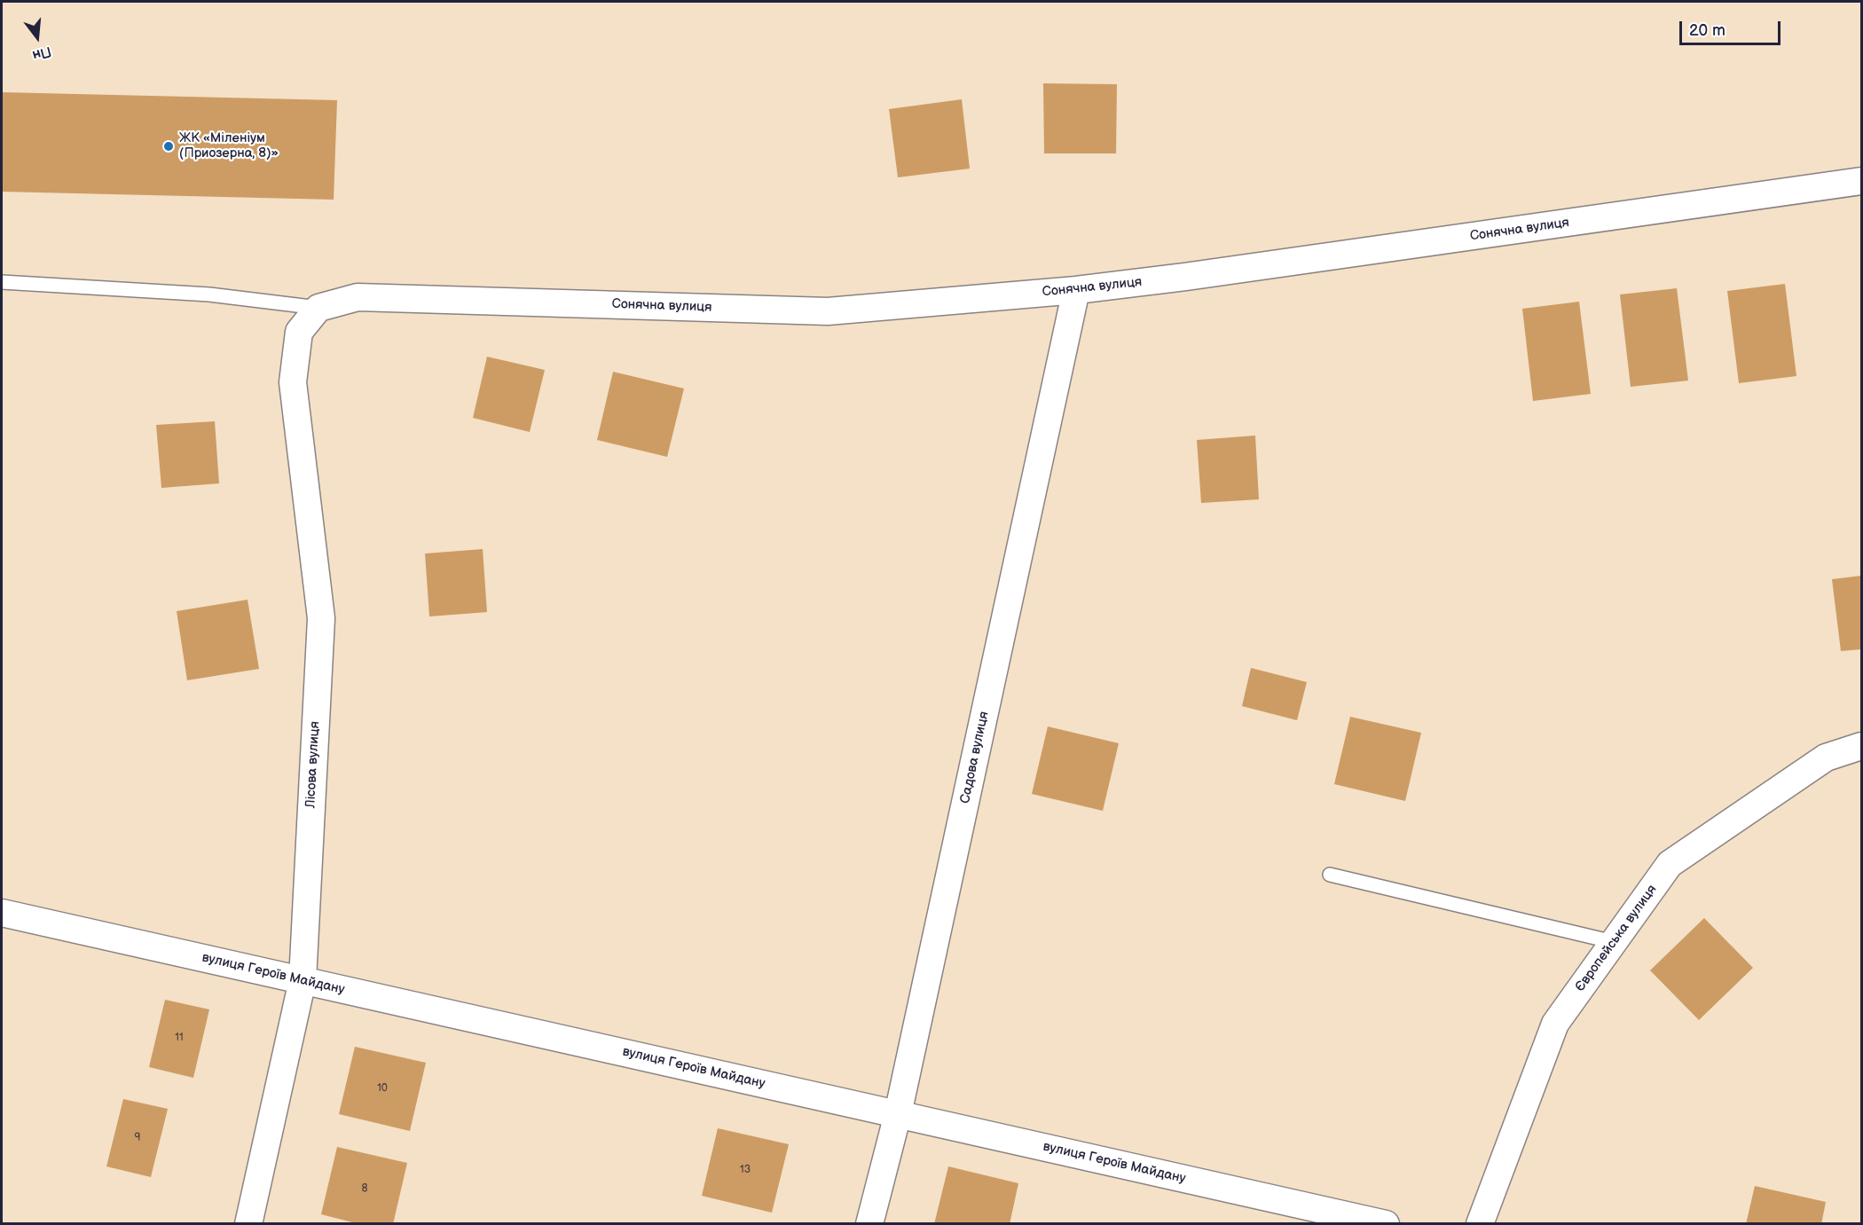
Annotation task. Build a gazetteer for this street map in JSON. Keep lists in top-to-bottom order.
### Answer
{
  "streets": {
    "street": [
      "Сонячна вулиця",
      "Садова вулиця",
      "Лісова вулиця",
      "Європейська вулиця",
      "вулиця Героїв Майдану"
    ]
  },
  "crossings": [
    ["Сонячна вулиця", "Садова вулиця"],
    ["Сонячна вулиця", "Лісова вулиця"],
    ["Садова вулиця", "вулиця Героїв Майдану"],
    ["Лісова вулиця", "вулиця Героїв Майдану"]
  ],
  "places": ["ЖК «Міленіум (Приозерна, 8)»"],
  "house_numbers": [
    "11",
    "10",
    "9",
    "13",
    "8"
  ],
  "scale_bar": "20 m",
  "north": "bottom"
}
